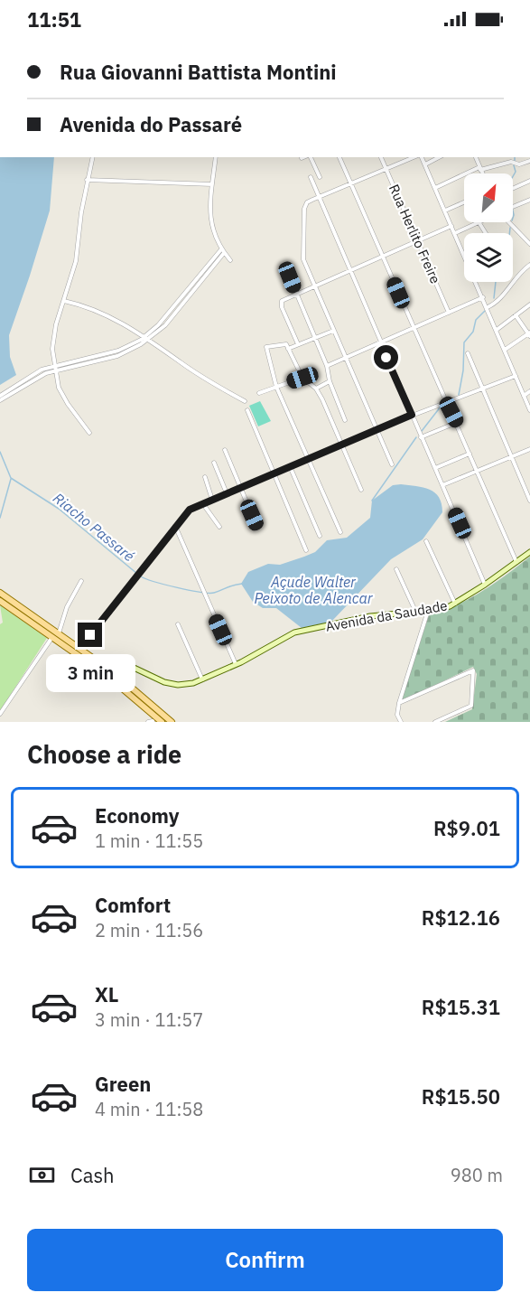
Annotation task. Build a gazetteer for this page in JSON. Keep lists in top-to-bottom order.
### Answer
{
  "streets": {
    "street": ["Rua Herlito Freire", "Avenida da Saudade"]
  },
  "water": ["Riacho Passaré", "Açude Walter Peixoto de Alencar"],
  "north": "top right",
  "page": {
    "status": "11:51",
    "banner": ["Rua Giovanni Battista Montini", "Avenida do Passaré"],
    "bubble": "3 min",
    "heading": "Choose a ride",
    "list": [
      {
        "name": "Economy",
        "note": "1 min · 11:55",
        "value": "R$9.01"
      },
      {
        "name": "Comfort",
        "note": "2 min · 11:56",
        "value": "R$12.16"
      },
      {
        "name": "XL",
        "note": "3 min · 11:57",
        "value": "R$15.31"
      },
      {
        "name": "Green",
        "note": "4 min · 11:58",
        "value": "R$15.50"
      }
    ],
    "pay": ["Cash", "980 m"],
    "buttons": "Confirm"
  }
}
